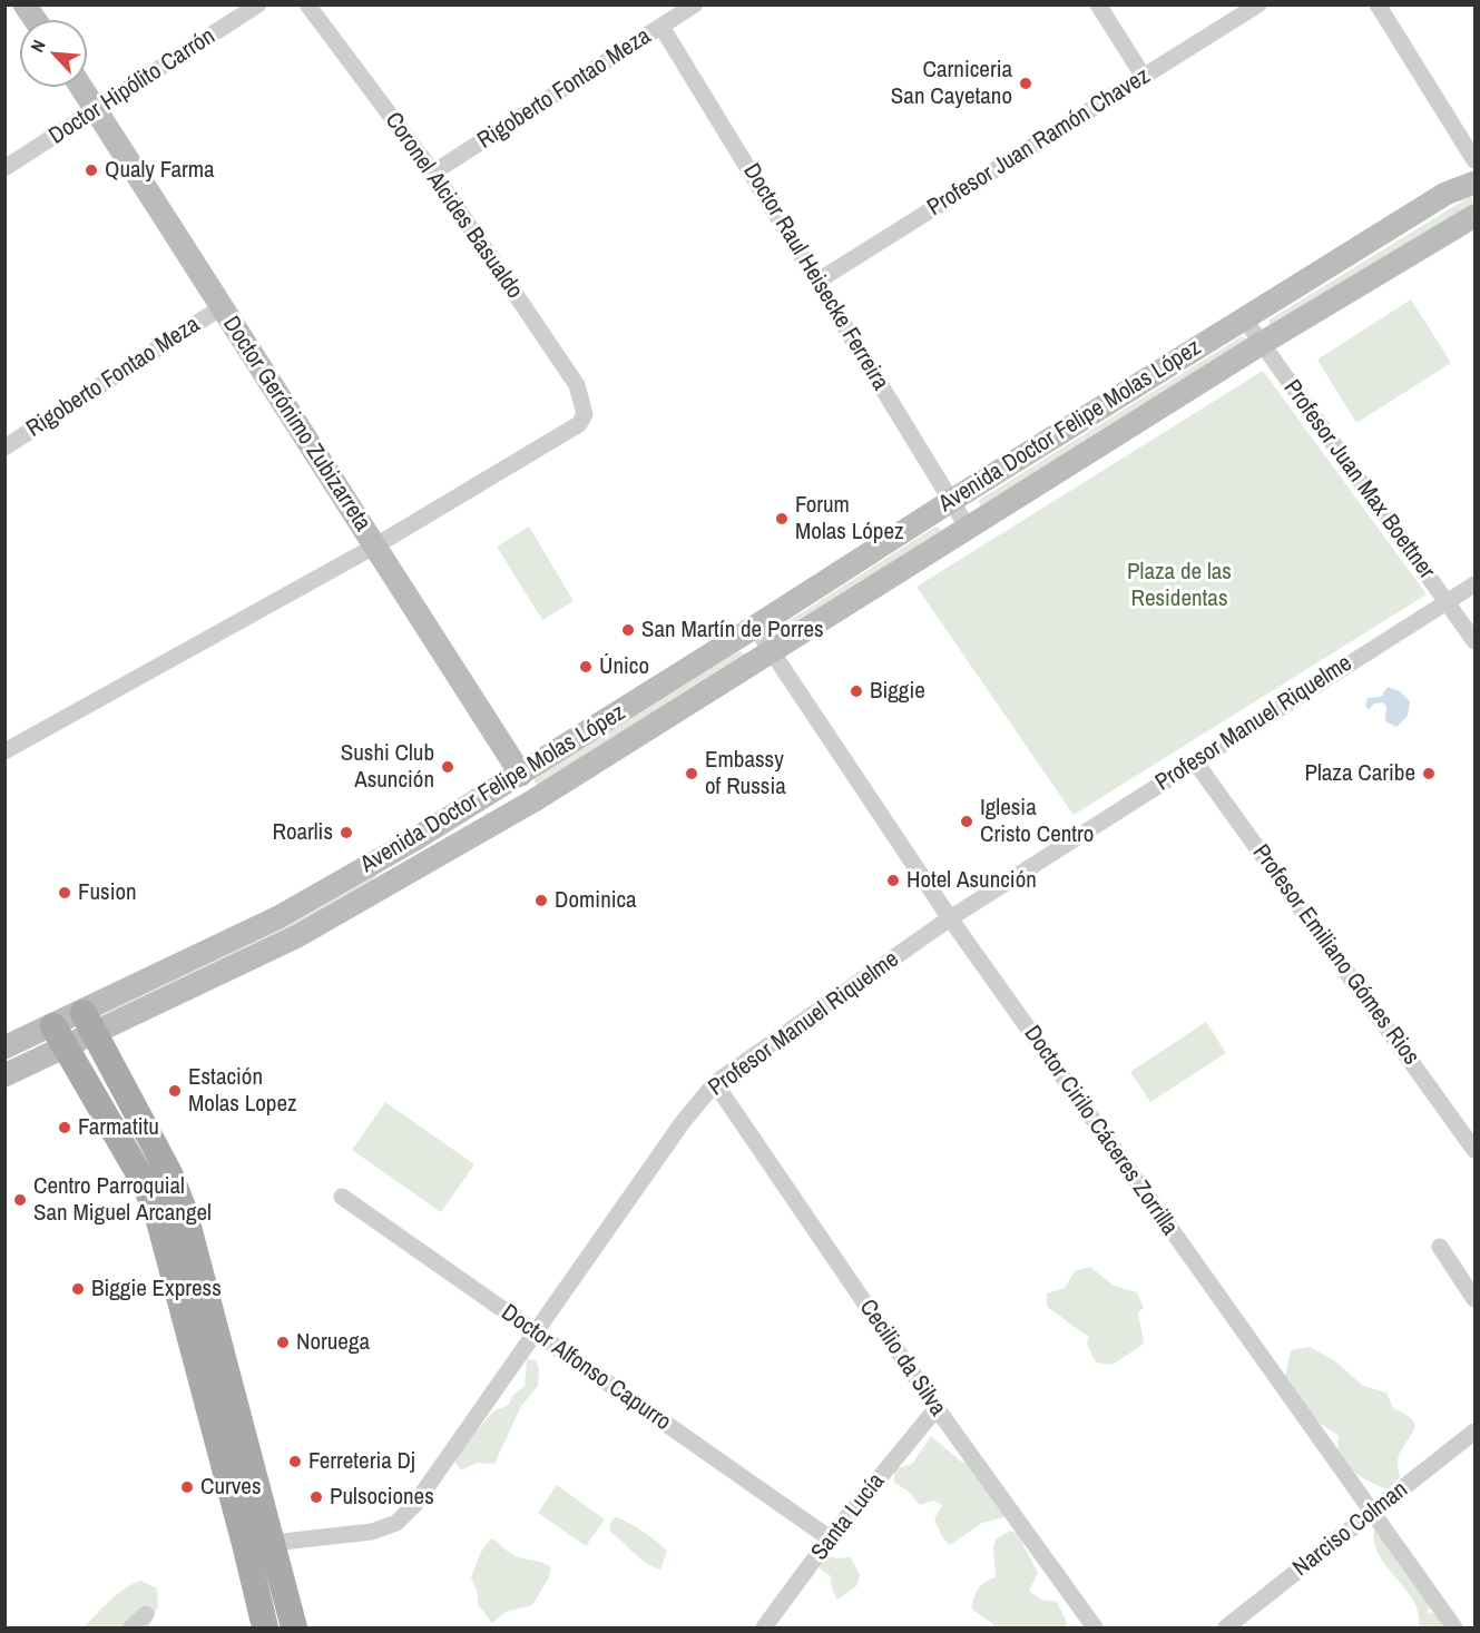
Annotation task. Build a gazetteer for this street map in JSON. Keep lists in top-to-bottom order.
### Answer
{
  "streets": {
    "main road": ["Doctor Gerónimo Zubizarreta", "Avenida Doctor Felipe Molas López"],
    "street": [
      "Doctor Hipólito Carrón",
      "Rigoberto Fontao Meza",
      "Profesor Juan Ramón Chavez",
      "Coronel Alcides Basualdo",
      "Doctor Raul Heisecke Ferreira",
      "Profesor Juan Max Boettner",
      "Profesor Manuel Riquelme",
      "Profesor Emiliano Gómes Rios",
      "Doctor Cirilo Cáceres Zorrilla",
      "Cecilio da Silva",
      "Doctor Alfonso Capurro",
      "Santa Lucía",
      "Narciso Colman"
    ]
  },
  "crossings": [
    ["Doctor Hipólito Carrón", "Doctor Gerónimo Zubizarreta"],
    ["Rigoberto Fontao Meza", "Coronel Alcides Basualdo"],
    ["Rigoberto Fontao Meza", "Doctor Raul Heisecke Ferreira"],
    ["Rigoberto Fontao Meza", "Doctor Gerónimo Zubizarreta"],
    ["Profesor Juan Ramón Chavez", "Doctor Raul Heisecke Ferreira"],
    ["Coronel Alcides Basualdo", "Doctor Gerónimo Zubizarreta"],
    ["Doctor Raul Heisecke Ferreira", "Avenida Doctor Felipe Molas López"],
    ["Doctor Gerónimo Zubizarreta", "Avenida Doctor Felipe Molas López"],
    ["Avenida Doctor Felipe Molas López", "Profesor Juan Max Boettner"],
    ["Avenida Doctor Felipe Molas López", "Doctor Cirilo Cáceres Zorrilla"],
    ["Profesor Juan Max Boettner", "Profesor Manuel Riquelme"],
    ["Profesor Manuel Riquelme", "Profesor Emiliano Gómes Rios"],
    ["Profesor Manuel Riquelme", "Doctor Cirilo Cáceres Zorrilla"],
    ["Profesor Manuel Riquelme", "Cecilio da Silva"],
    ["Profesor Manuel Riquelme", "Doctor Alfonso Capurro"],
    ["Doctor Cirilo Cáceres Zorrilla", "Narciso Colman"],
    ["Cecilio da Silva", "Santa Lucía"],
    ["Doctor Alfonso Capurro", "Santa Lucía"]
  ],
  "parks": ["Plaza de las Residentas"],
  "places": [
    "Carniceria San Cayetano",
    "Qualy Farma",
    "Forum Molas López",
    "San Martín de Porres",
    "Único",
    "Biggie",
    "Sushi Club Asunción",
    "Embassy of Russia",
    "Plaza Caribe",
    "Iglesia Cristo Centro",
    "Roarlis",
    "Hotel Asunción",
    "Fusion",
    "Dominica",
    "Estación Molas Lopez",
    "Farmatitu",
    "Centro Parroquial San Miguel Arcangel",
    "Biggie Express",
    "Noruega",
    "Ferreteria Dj",
    "Curves",
    "Pulsociones"
  ],
  "north": "top left"
}
